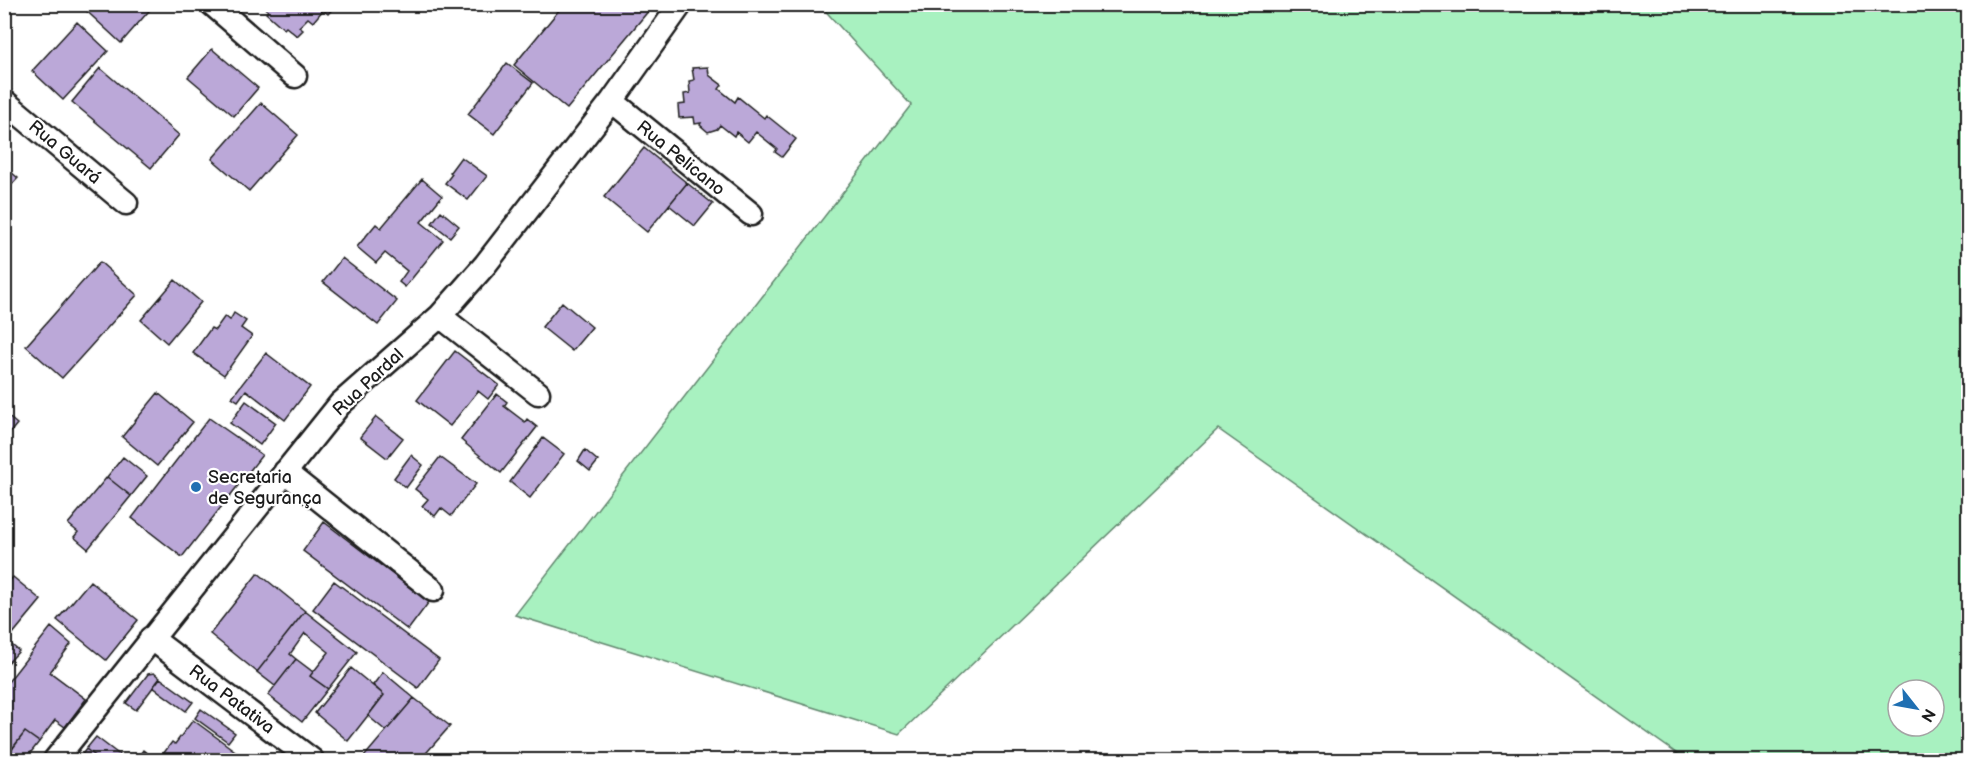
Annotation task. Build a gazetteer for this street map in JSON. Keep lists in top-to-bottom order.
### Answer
{
  "streets": {
    "street": [
      "Rua Guará",
      "Rua Pelicano",
      "Rua Pardal",
      "Rua Patativa"
    ]
  },
  "crossings": [
    ["Rua Pelicano", "Rua Pardal"],
    ["Rua Pardal", "Rua Patativa"]
  ],
  "places": ["Secretaria de Segurança"],
  "north": "bottom right"
}
